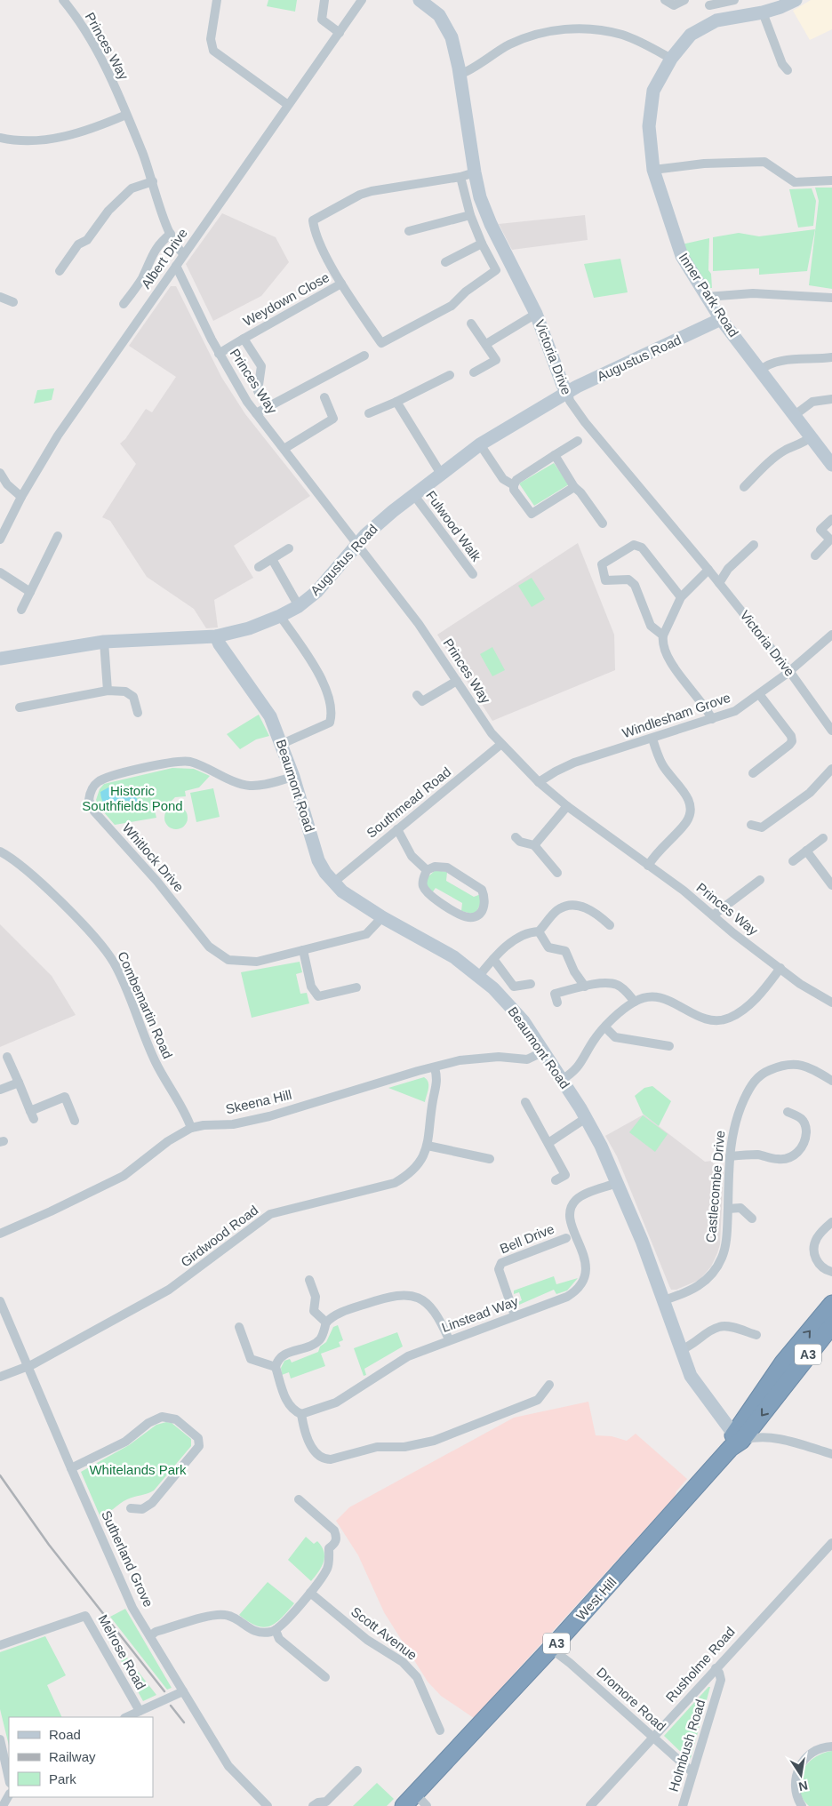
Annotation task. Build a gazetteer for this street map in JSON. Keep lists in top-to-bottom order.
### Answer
{
  "streets": {
    "highway": ["A3", "West Hill"],
    "street": [
      "Princes Way",
      "Albert Drive",
      "Inner Park Road",
      "Weydown Close",
      "Victoria Drive",
      "Augustus Road",
      "Fulwood Walk",
      "Windlesham Grove",
      "Beaumont Road",
      "Southmead Road",
      "Whitlock Drive",
      "Combemartin Road",
      "Skeena Hill",
      "Castlecombe Drive",
      "Girdwood Road",
      "Bell Drive",
      "Linstead Way",
      "Sutherland Grove",
      "Scott Avenue",
      "Melrose Road",
      "Rusholme Road",
      "Dromore Road",
      "Holmbush Road"
    ]
  },
  "crossings": [
    ["Princes Way", "Albert Drive"],
    ["Princes Way", "Weydown Close"],
    ["Princes Way", "Augustus Road"],
    ["Princes Way", "Windlesham Grove"],
    ["Princes Way", "Southmead Road"],
    ["Inner Park Road", "Augustus Road"],
    ["Victoria Drive", "Augustus Road"],
    ["Victoria Drive", "Windlesham Grove"],
    ["Augustus Road", "Fulwood Walk"],
    ["Augustus Road", "Beaumont Road"],
    ["Beaumont Road", "Southmead Road"],
    ["Beaumont Road", "Whitlock Drive"],
    ["Beaumont Road", "Skeena Hill"],
    ["Beaumont Road", "Castlecombe Drive"],
    ["Beaumont Road", "Linstead Way"],
    ["Beaumont Road", "A3"],
    ["Beaumont Road", "West Hill"],
    ["Combemartin Road", "Skeena Hill"],
    ["Skeena Hill", "Girdwood Road"],
    ["Girdwood Road", "Sutherland Grove"],
    ["Bell Drive", "Linstead Way"],
    ["A3", "West Hill"],
    ["West Hill", "Dromore Road"],
    ["Rusholme Road", "Dromore Road"],
    ["Rusholme Road", "Holmbush Road"],
    ["Dromore Road", "Holmbush Road"]
  ],
  "parks": ["Historic Southfields Pond", "Whitelands Park"],
  "legend": ["Road", "Railway", "Park"],
  "north": "bottom"
}
